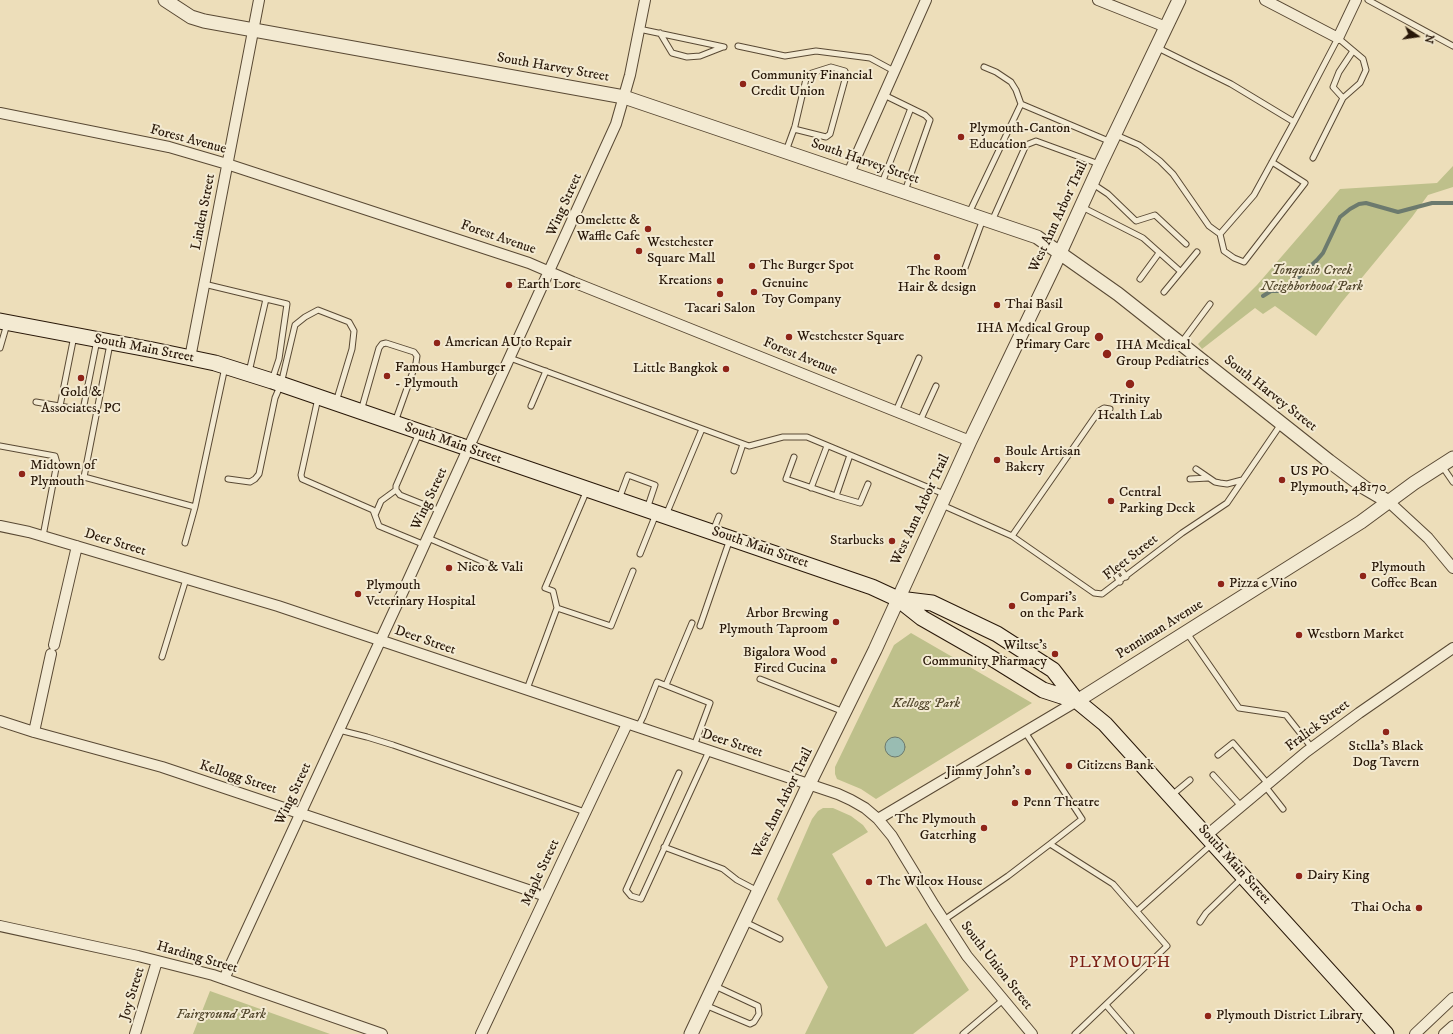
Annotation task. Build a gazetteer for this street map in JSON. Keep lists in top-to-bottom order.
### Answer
{
  "streets": {
    "main road": ["South Main Street"],
    "street": [
      "South Harvey Street",
      "Forest Avenue",
      "Wing Street",
      "Linden Street",
      "West Ann Arbor Trail",
      "Deer Street",
      "Penniman Avenue",
      "Fralick Street",
      "Kellogg Street",
      "Maple Street",
      "Harding Street",
      "South Union Street",
      "Joy Street"
    ],
    "lane": ["Fleet Street"]
  },
  "crossings": [
    ["South Harvey Street", "Wing Street"],
    ["South Harvey Street", "Linden Street"],
    ["South Harvey Street", "West Ann Arbor Trail"],
    ["South Harvey Street", "Fleet Street"],
    ["South Harvey Street", "Penniman Avenue"],
    ["Forest Avenue", "Wing Street"],
    ["Forest Avenue", "Linden Street"],
    ["Forest Avenue", "West Ann Arbor Trail"],
    ["Wing Street", "South Main Street"],
    ["Wing Street", "Deer Street"],
    ["Wing Street", "Kellogg Street"],
    ["Wing Street", "Harding Street"],
    ["Linden Street", "South Main Street"],
    ["West Ann Arbor Trail", "South Main Street"],
    ["West Ann Arbor Trail", "Deer Street"],
    ["West Ann Arbor Trail", "Fleet Street"],
    ["West Ann Arbor Trail", "South Union Street"],
    ["South Main Street", "Penniman Avenue"],
    ["South Main Street", "Fralick Street"],
    ["Deer Street", "Maple Street"],
    ["Deer Street", "South Union Street"],
    ["Penniman Avenue", "South Union Street"],
    ["Kellogg Street", "Maple Street"],
    ["Harding Street", "Joy Street"]
  ],
  "districts": ["PLYMOUTH"],
  "parks": ["Tonquish Creek Neighborhood Park", "Kellogg Park", "Fairground Park"],
  "places": [
    "Community Financial Credit Union",
    "Plymouth-Canton Education",
    "Omelette & Waffle Cafe",
    "Westchester Square Mall",
    "The Room Hair & design",
    "The Burger Spot",
    "Kreations",
    "Earth Lore",
    "Genuine Toy Company",
    "Tacari Salon",
    "Thai Basil",
    "Westchester Square",
    "IHA Medical Group Primary Care",
    "American AUto Repair",
    "IHA Medical Group Pediatrics",
    "Little Bangkok",
    "Famous Hamburger - Plymouth",
    "Gold & Associates, PC",
    "Trinity Health Lab",
    "Boule Artisan Bakery",
    "Midtown of Plymouth",
    "US PO Plymouth, 48170",
    "Central Parking Deck",
    "Starbucks",
    "Nico & Vali",
    "Plymouth Coffee Bean",
    "Pizza e Vino",
    "Plymouth Veterinary Hospital",
    "Compari's on the Park",
    "Arbor Brewing Plymouth Taproom",
    "Westborn Market",
    "Wiltse's Community Pharmacy",
    "Bigalora Wood Fired Cucina",
    "Stella’s Black Dog Tavern",
    "Citizens Bank",
    "Jimmy John's",
    "Penn Theatre",
    "The Plymouth Gaterhing",
    "Dairy King",
    "The Wilcox House",
    "Thai Ocha",
    "Plymouth District Library"
  ],
  "north": "right"
}
